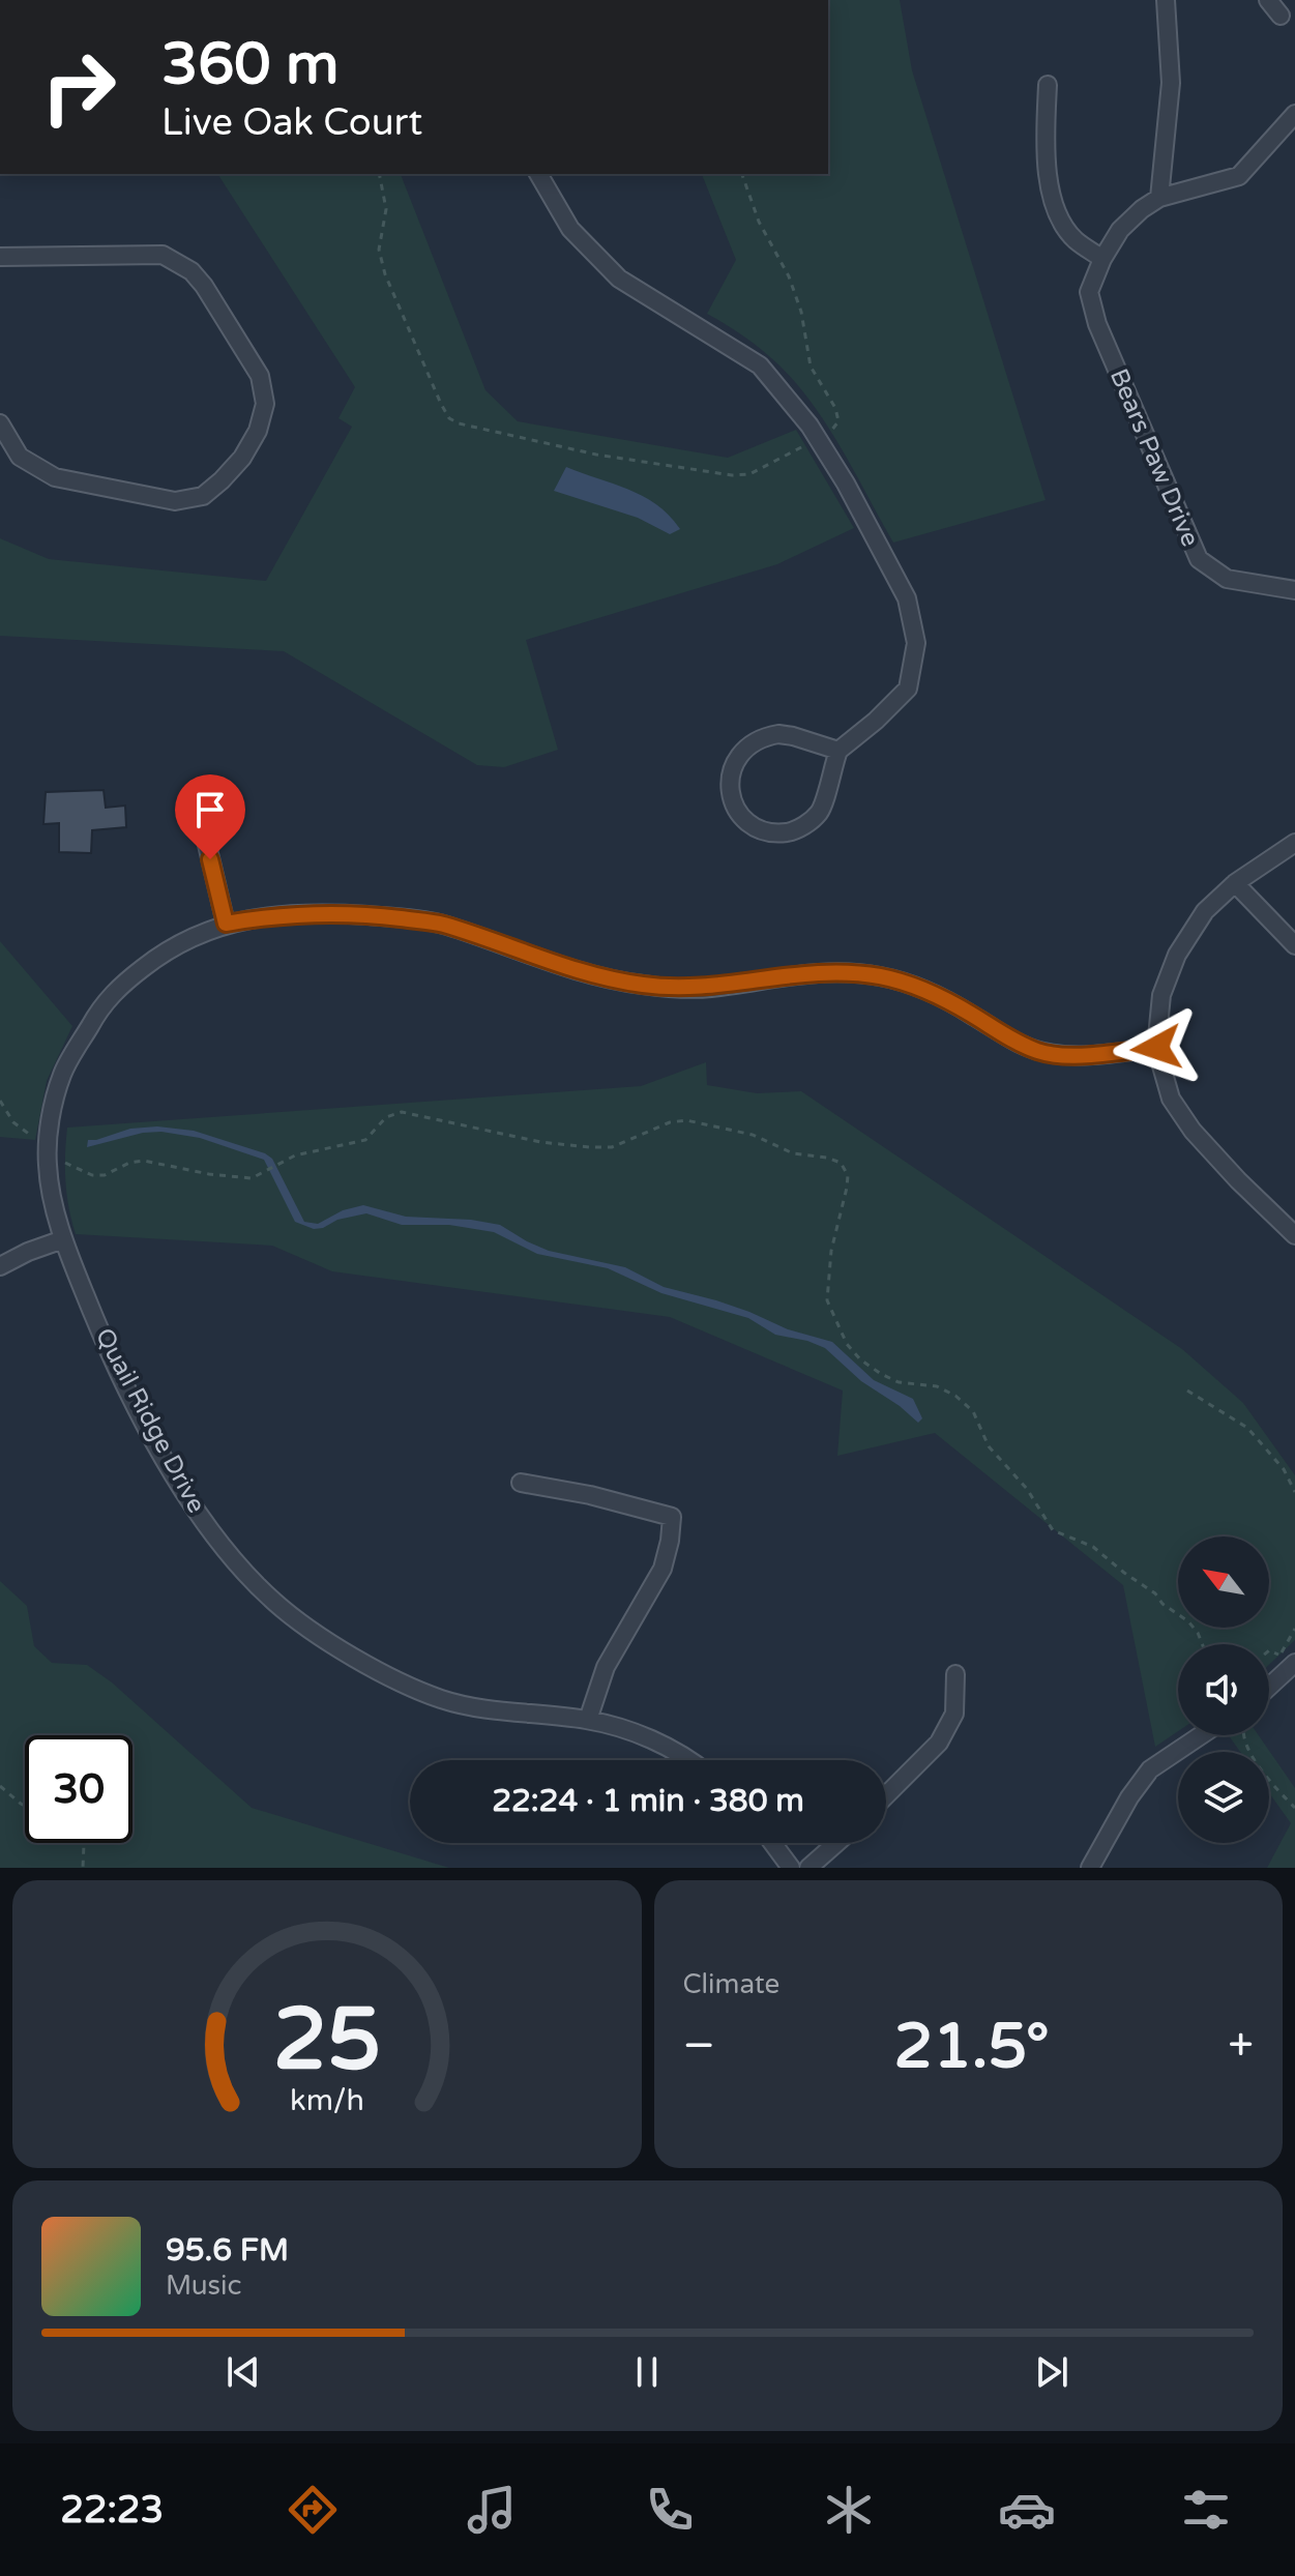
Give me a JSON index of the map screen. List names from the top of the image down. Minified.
{"streets":{"street":["Bears Paw Drive","Quail Ridge Drive"]},"north":"top left","page":{"turn":["360 m","Live Oak Court"],"limit":"30","trip":"22:24 · 1 min · 380 m","tile":"Climate","heat":["−","21.5°","+"],"song":["95.6 FM","Music"],"tabs":"22:23","gauge":["25","km/h"]}}
